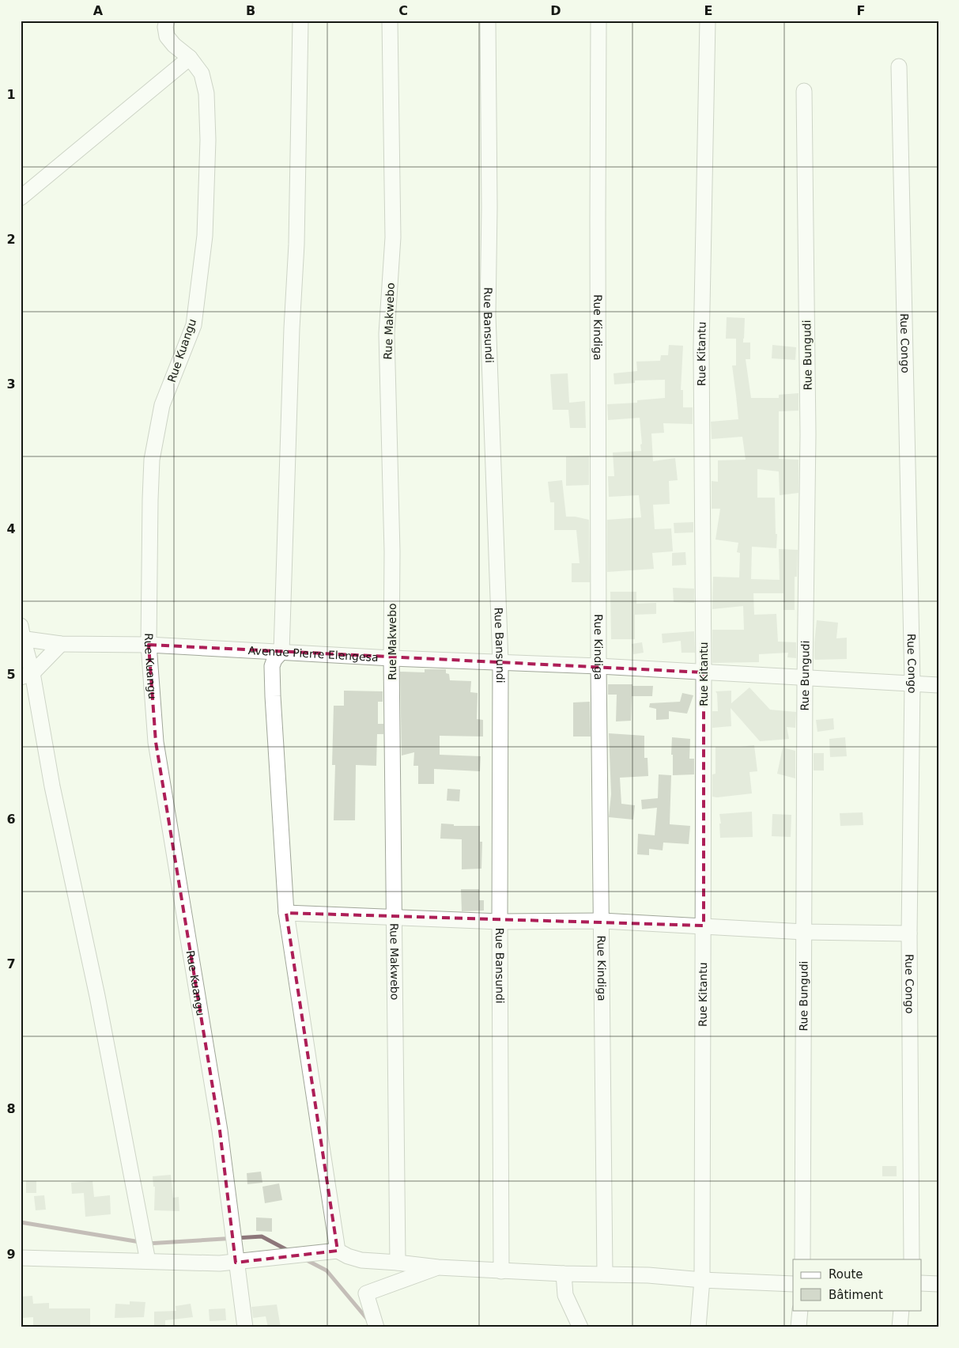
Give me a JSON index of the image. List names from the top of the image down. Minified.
{"streets":{"street":["Rue Makwebo","Rue Bansundi","Rue Kindiga","Rue Congo","Rue Kuangu","Rue Kitantu","Rue Bungudi","Avenue Pierre Elengesa"]},"crossings":[["Rue Makwebo","Avenue Pierre Elengesa"],["Rue Bansundi","Avenue Pierre Elengesa"],["Rue Kindiga","Avenue Pierre Elengesa"],["Rue Congo","Avenue Pierre Elengesa"],["Rue Kuangu","Avenue Pierre Elengesa"],["Rue Kitantu","Avenue Pierre Elengesa"],["Rue Bungudi","Avenue Pierre Elengesa"]],"legend":["Route","Bâtiment"],"grid":{"columns":["A","B","C","D","E","F"],"rows":["1","2","3","4","5","6","7","8","9"]}}
